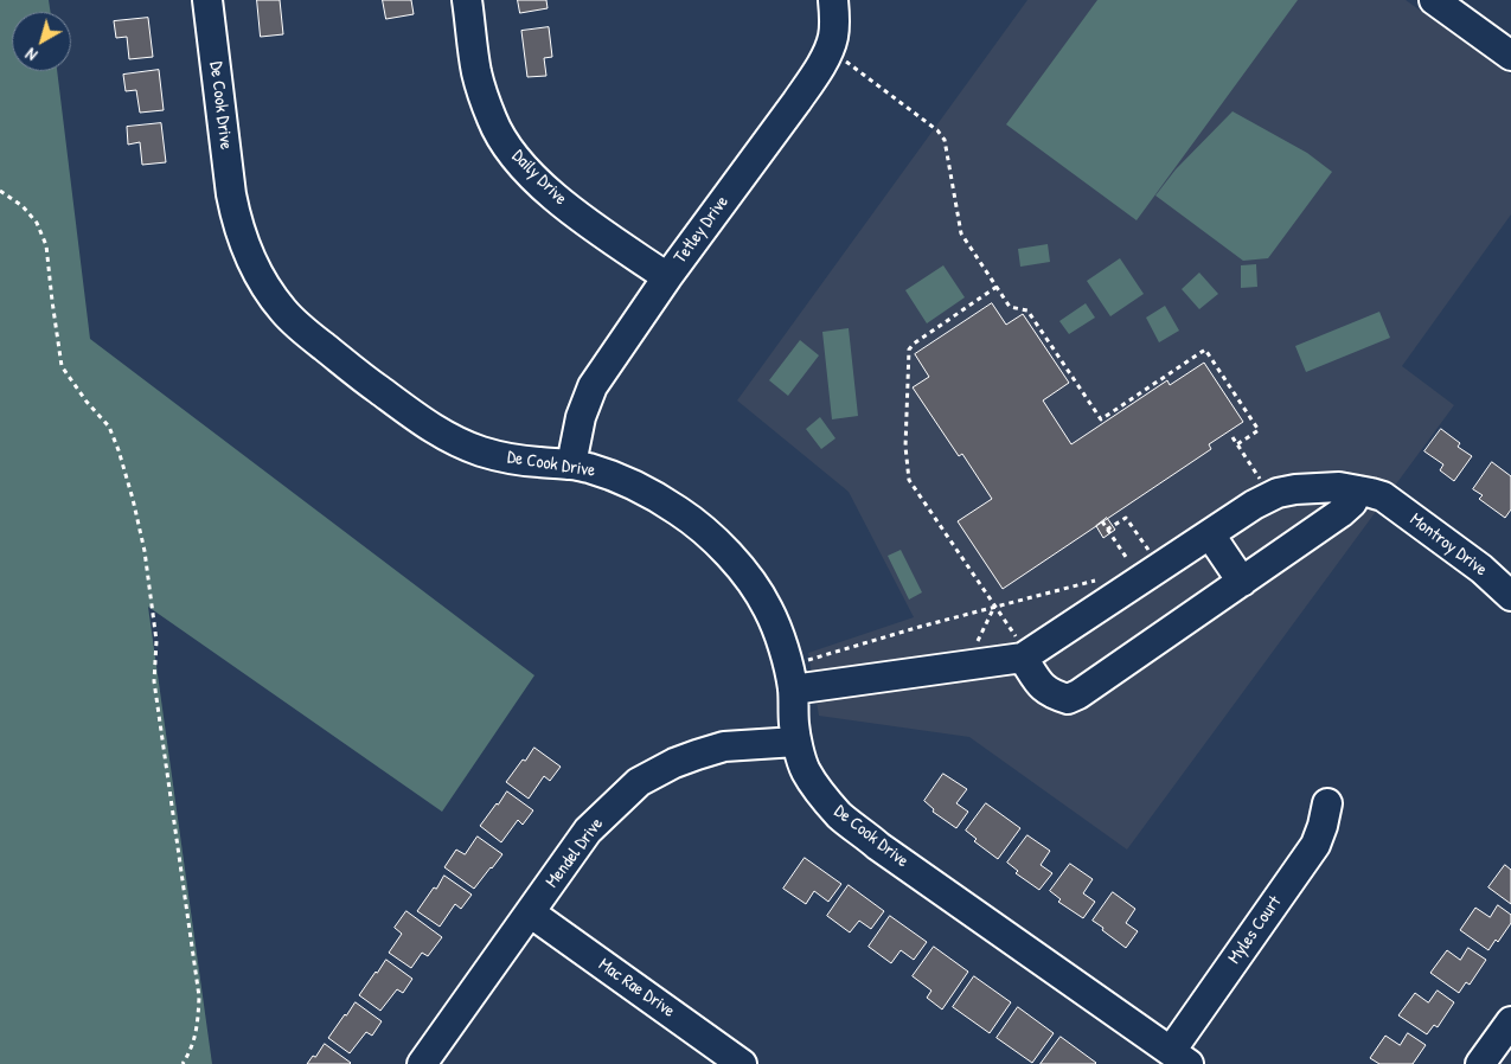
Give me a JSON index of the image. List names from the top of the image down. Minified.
{"streets":{"street":["De Cook Drive","Daily Drive","Tetley Drive","Montroy Drive","Mendel Drive","Myles Court","Mac Rae Drive"]},"crossings":[["De Cook Drive","Tetley Drive"],["De Cook Drive","Mendel Drive"],["De Cook Drive","Myles Court"],["Daily Drive","Tetley Drive"],["Mendel Drive","Mac Rae Drive"]],"north":"bottom left"}
